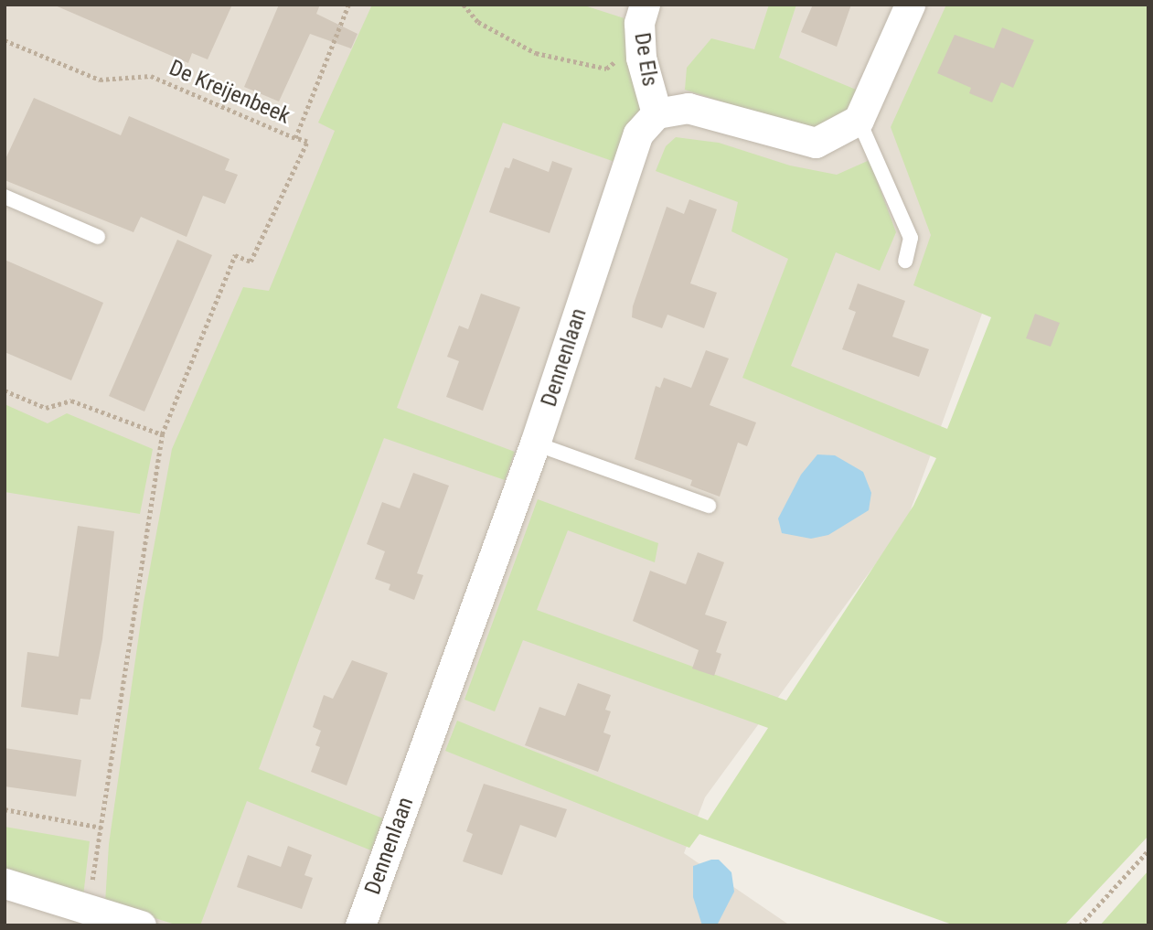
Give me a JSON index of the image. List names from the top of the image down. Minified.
{"streets":{"street":["De Els","Dennenlaan"],"path":["De Kreijenbeek"]},"crossings":[["De Els","Dennenlaan"]]}
